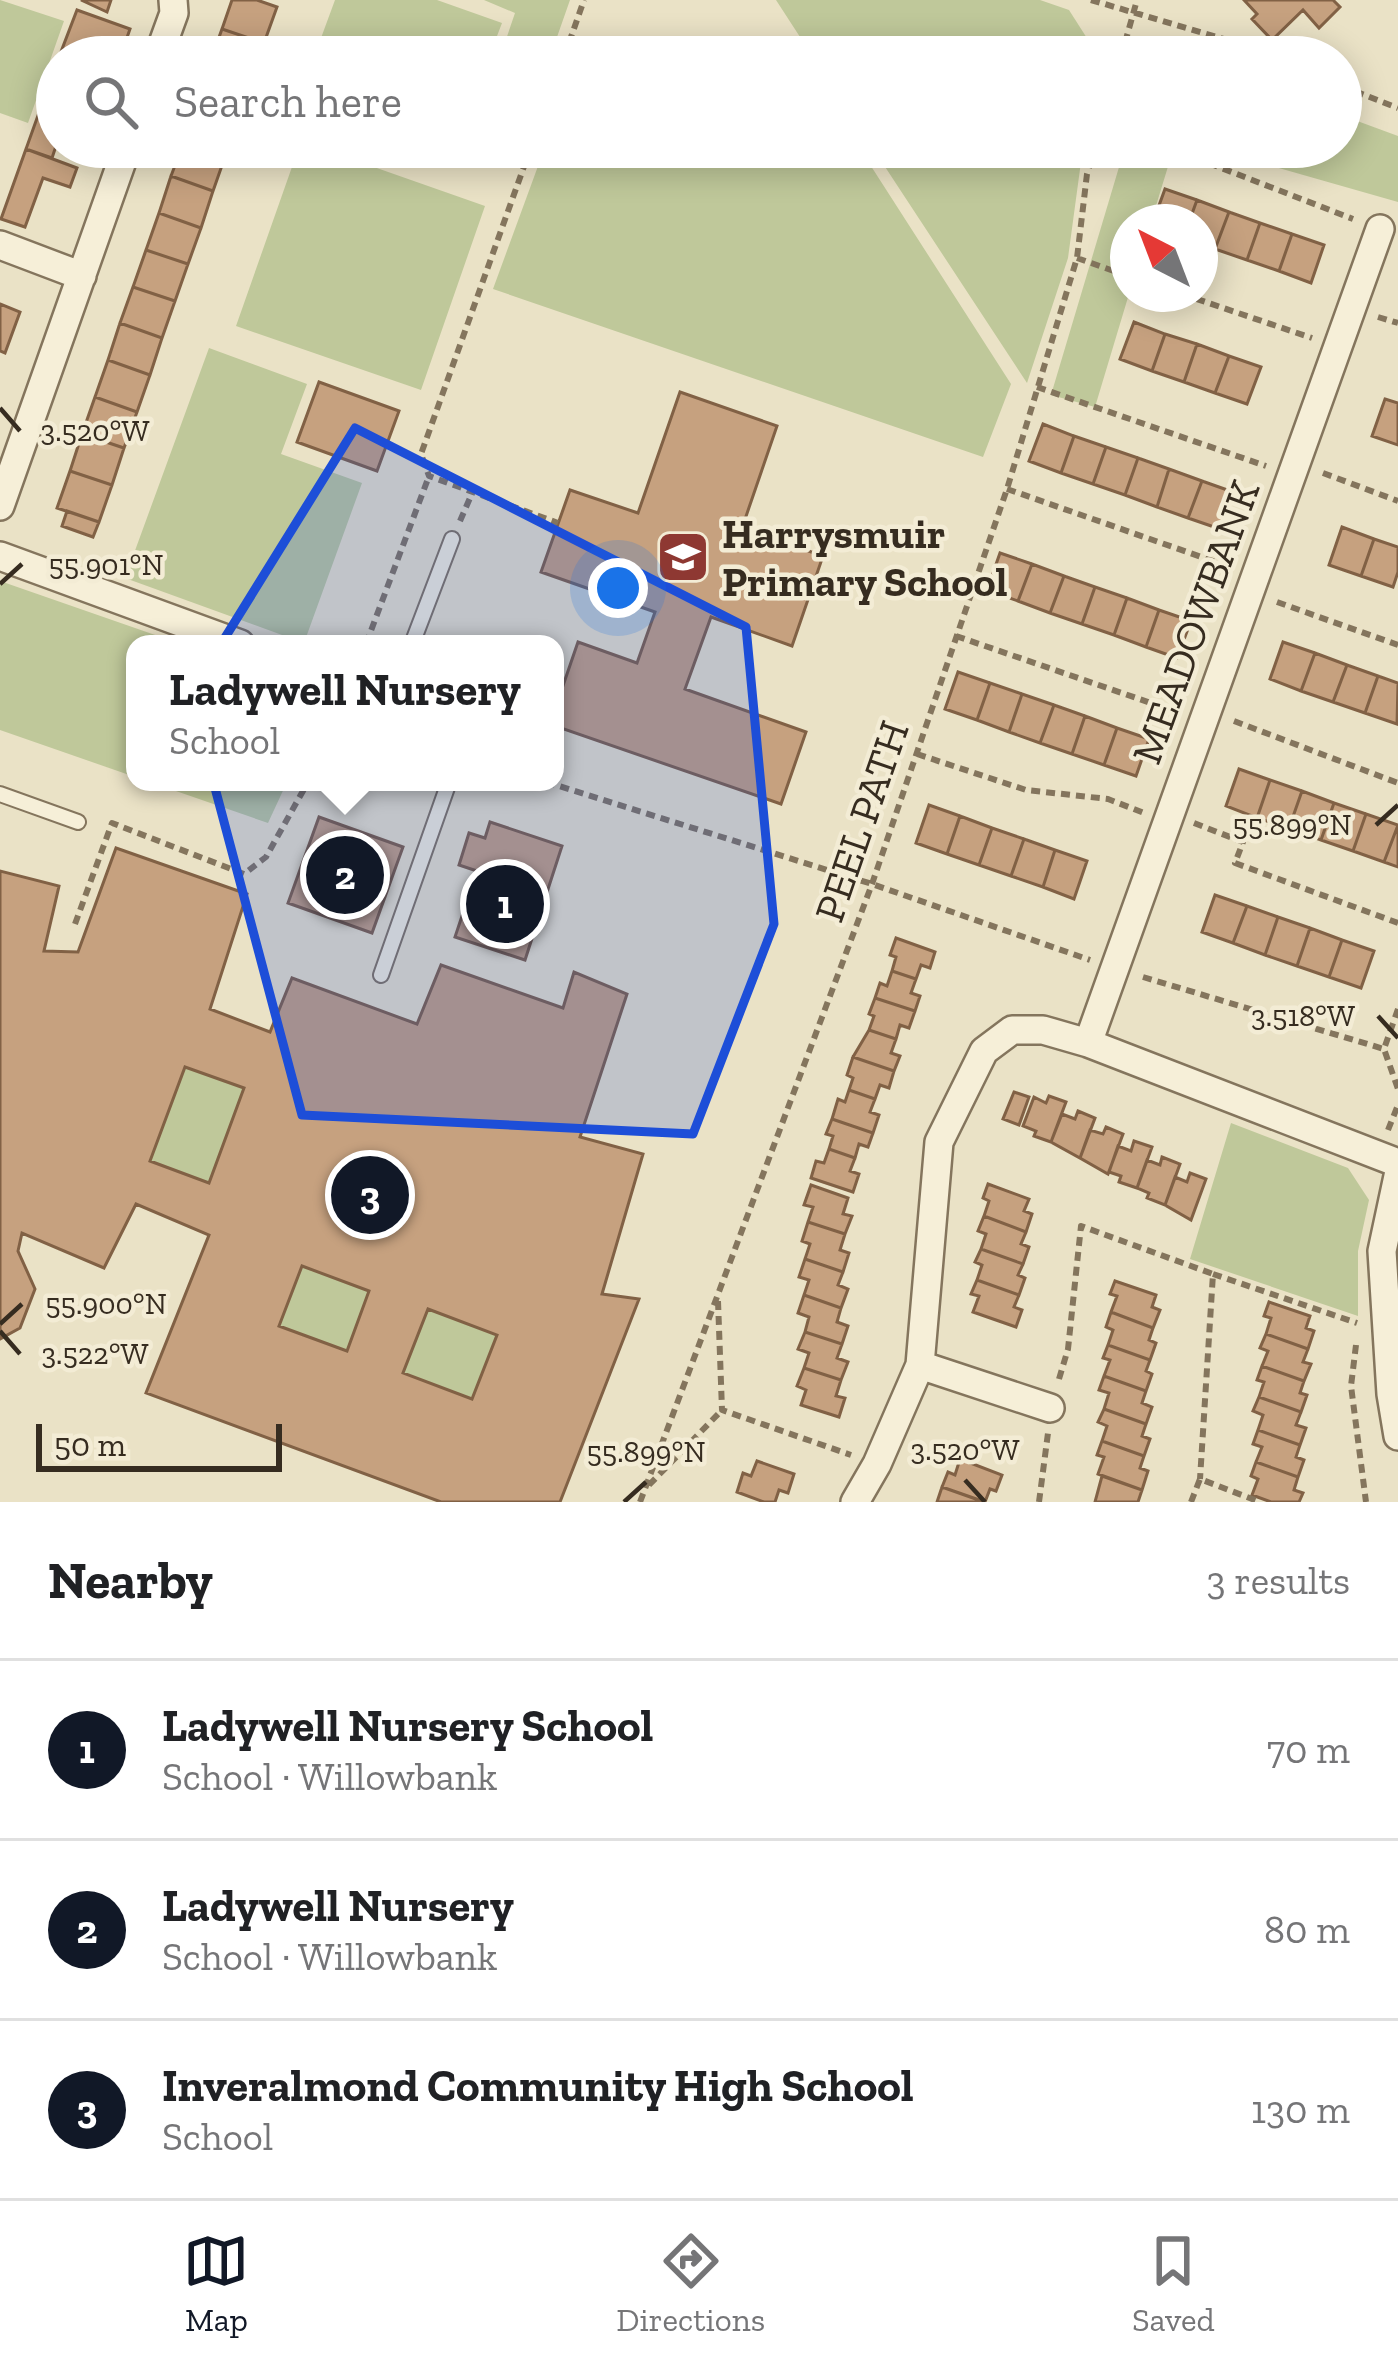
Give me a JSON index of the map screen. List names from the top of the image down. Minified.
{"streets":{"street":["MEADOWBANK"],"path":["PEEL PATH"]},"places":{"school or university":["Harrysmuir Primary School"]},"scale_bar":"50 m","north":"top left","page":{"search":"Search here","popup":["Ladywell Nursery","School"],"pins":["2","1","3"],"scale":"50 m","heading":["Nearby","3 results"],"list":[{"mark":"1","name":"Ladywell Nursery School","note":"School · Willowbank","value":"70 m"},{"mark":"2","name":"Ladywell Nursery","note":"School · Willowbank","value":"80 m"},{"mark":"3","name":"Inveralmond Community High School","note":"School","value":"130 m"}],"nav":["Map","Directions","Saved"]},"coordinates":["3.520°W","55.901°N","55.899°N","3.518°W","55.900°N","3.522°W"]}
